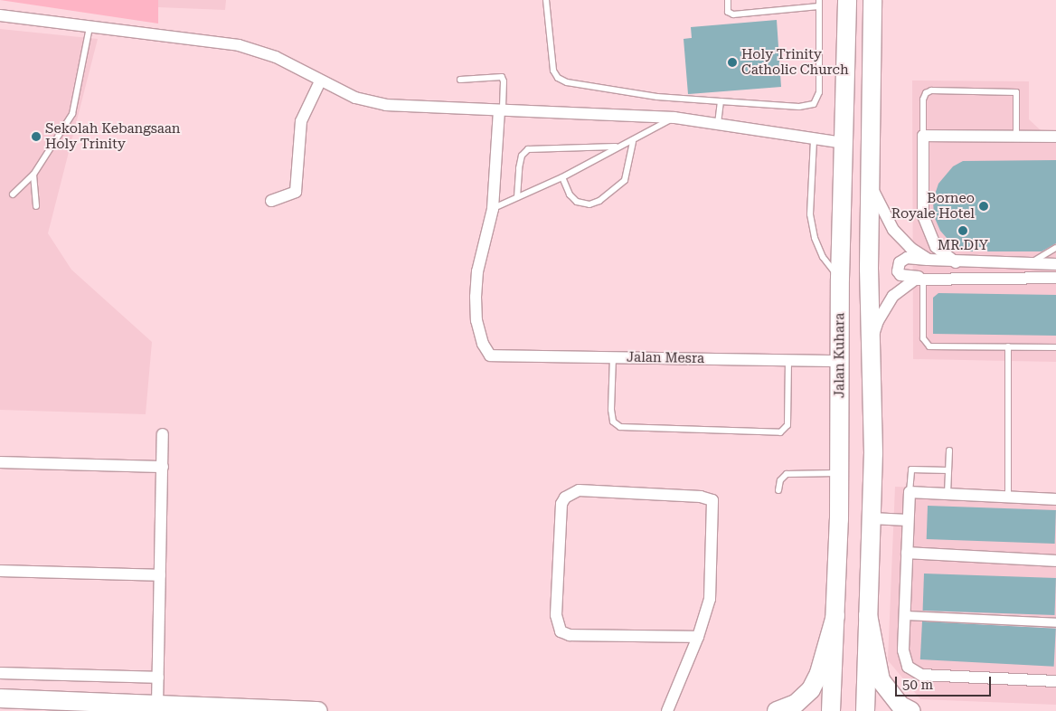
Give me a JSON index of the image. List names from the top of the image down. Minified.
{"streets":{"main road":["Jalan Kuhara"],"street":["Jalan Mesra"]},"crossings":[["Jalan Kuhara","Jalan Mesra"]],"places":["Holy Trinity Catholic Church","Sekolah Kebangsaan Holy Trinity","Borneo Royale Hotel","MR.DIY"],"scale_bar":"50 m"}
